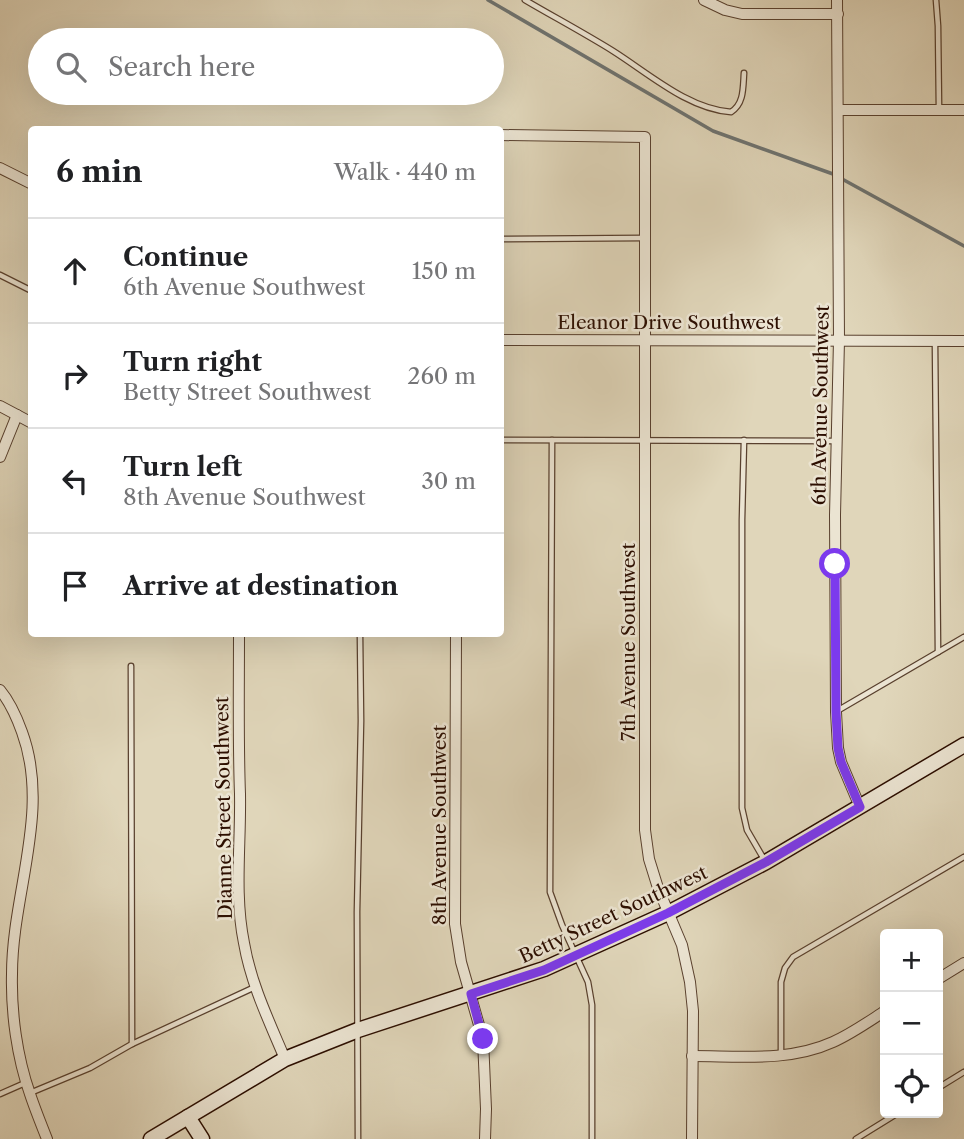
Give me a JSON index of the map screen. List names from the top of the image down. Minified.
{"streets":{"street":["Eleanor Drive Southwest","6th Avenue Southwest","7th Avenue Southwest","Dianne Street Southwest","8th Avenue Southwest","Betty Street Southwest"]},"crossings":[["Eleanor Drive Southwest","6th Avenue Southwest"],["Eleanor Drive Southwest","7th Avenue Southwest"],["6th Avenue Southwest","Betty Street Southwest"],["7th Avenue Southwest","Betty Street Southwest"],["Dianne Street Southwest","Betty Street Southwest"],["8th Avenue Southwest","Betty Street Southwest"]],"page":{"search":"Search here","heading":["6 min","Walk · 440 m"],"list":[["Continue","6th Avenue Southwest","150 m"],["Turn right","Betty Street Southwest","260 m"],["Turn left","8th Avenue Southwest","30 m"],"Arrive at destination"],"map_buttons":["+","−"]}}
